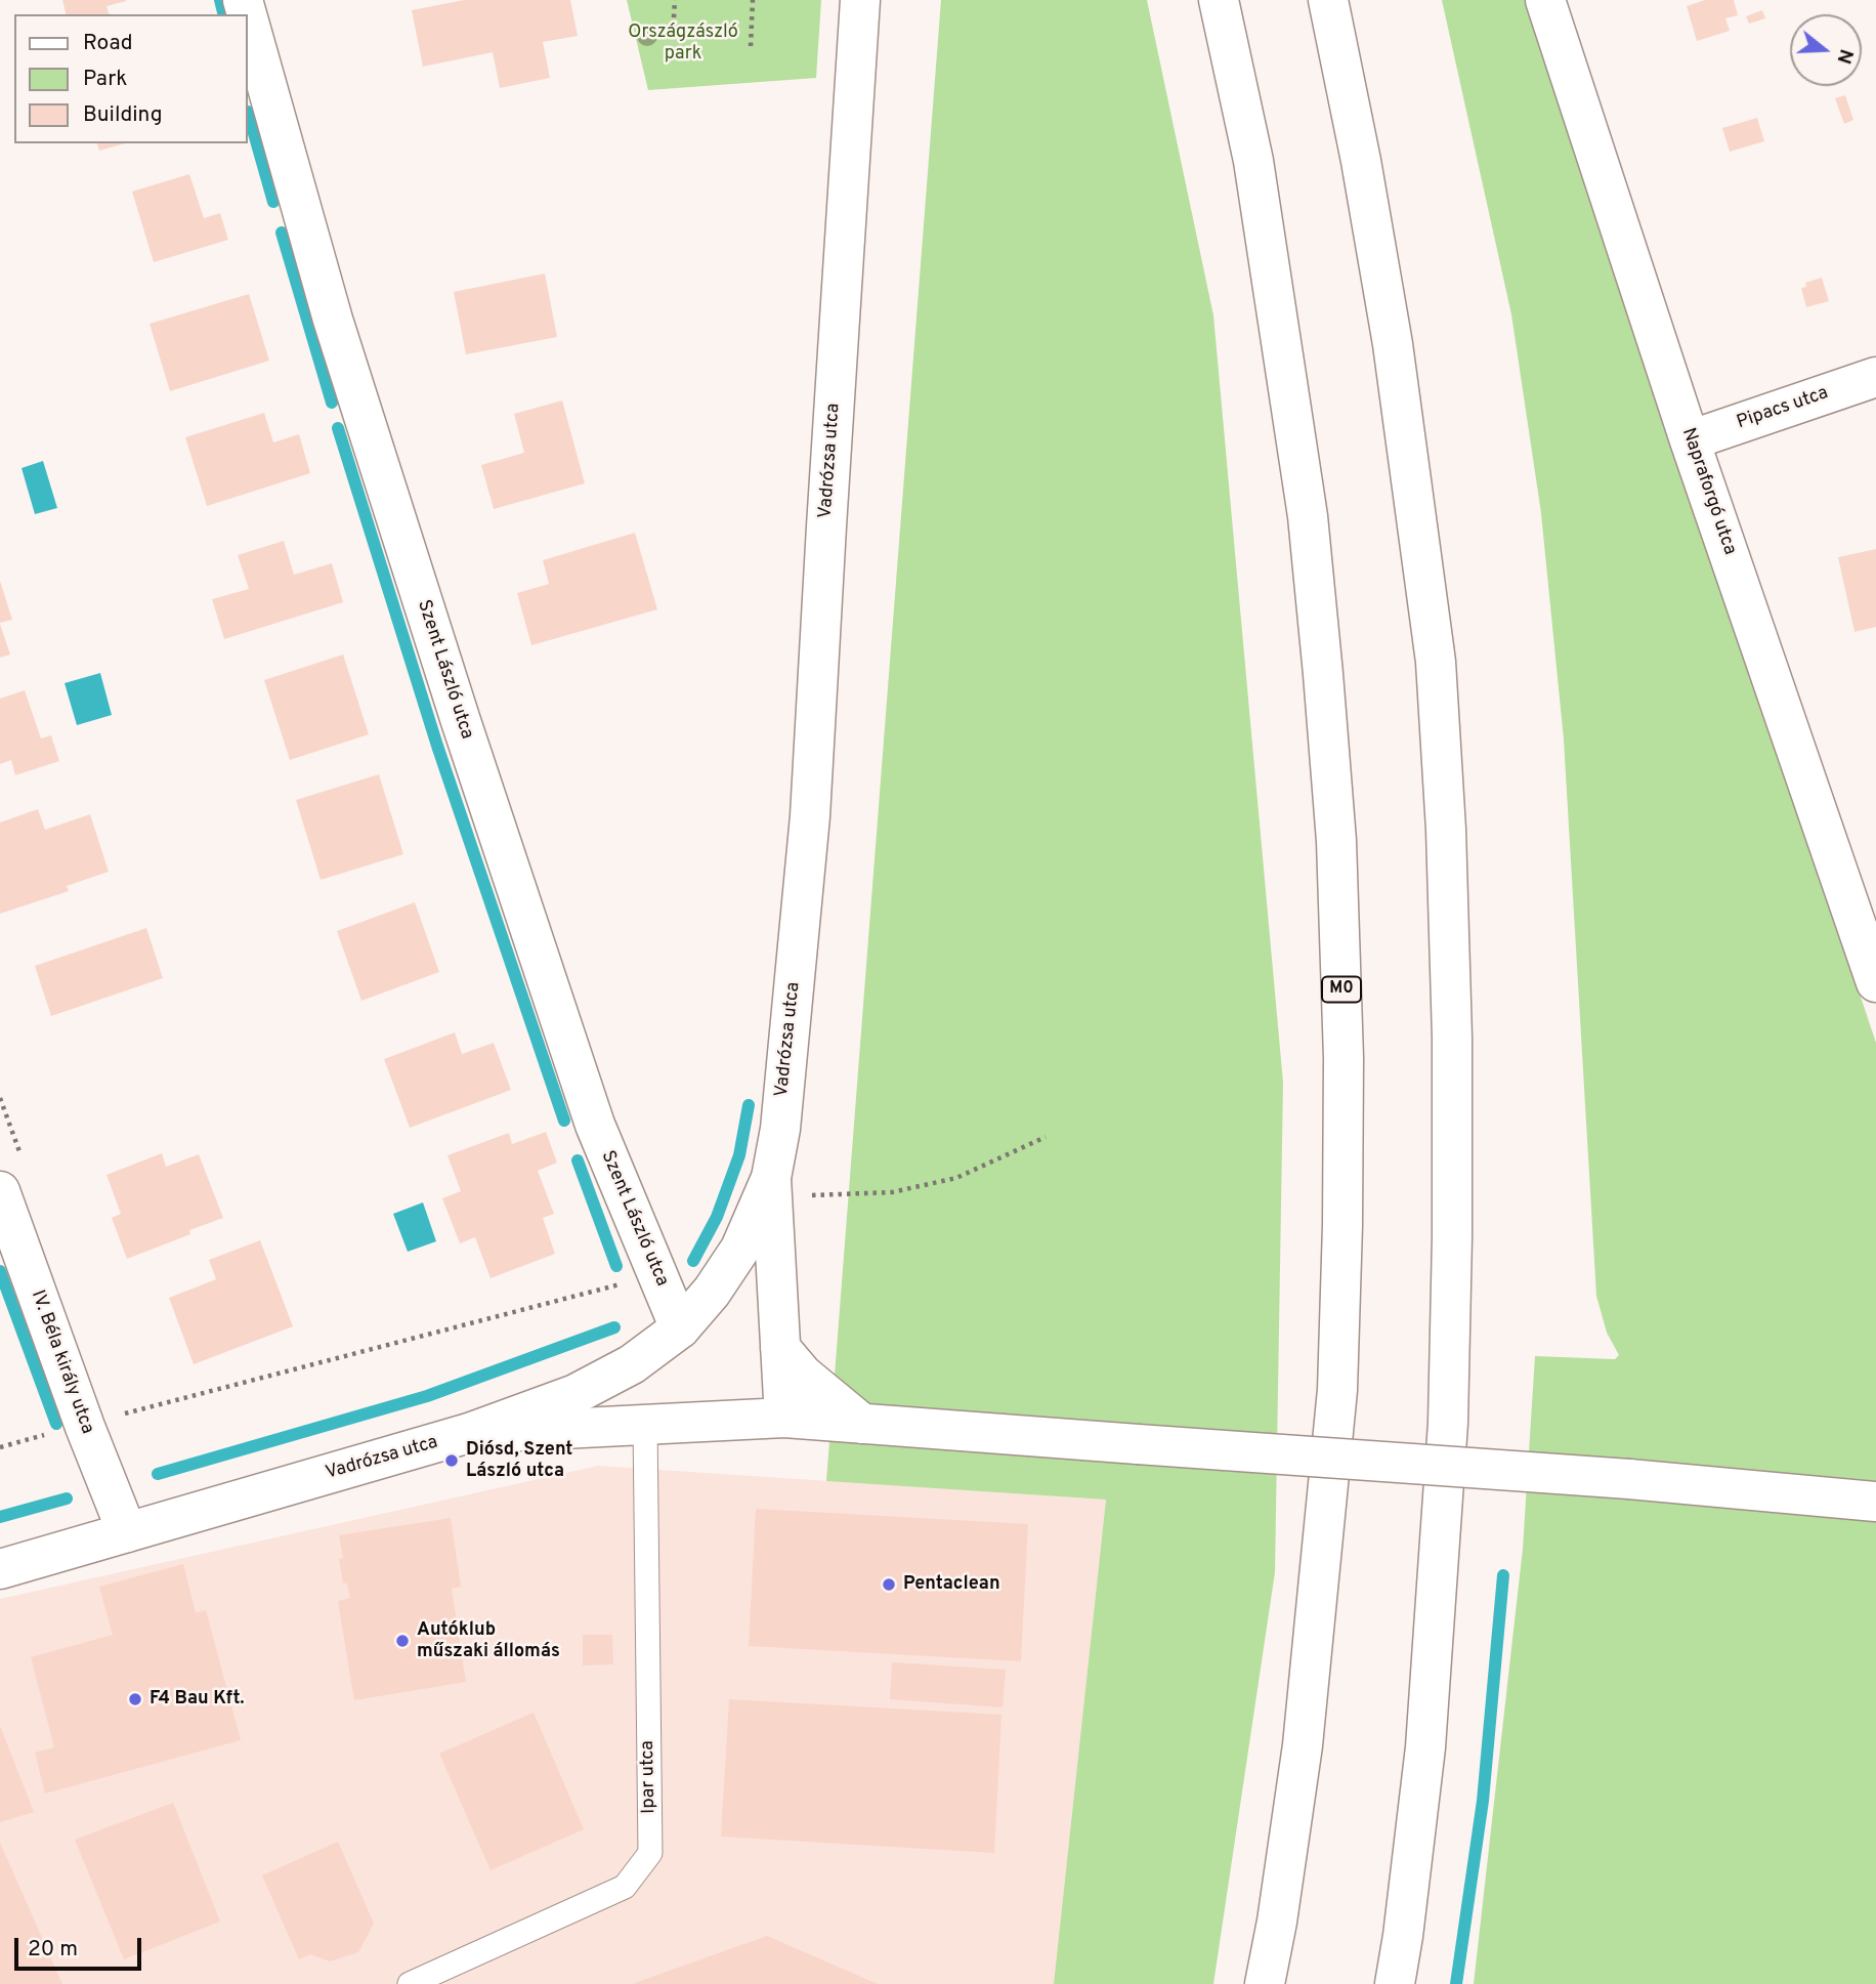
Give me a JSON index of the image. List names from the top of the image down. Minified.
{"streets":{"main road":["Pipacs utca","Vadrózsa utca","Napraforgó utca","Szent László utca","M0","IV. Béla király utca"],"lane":["Ipar utca"]},"crossings":[["Pipacs utca","Napraforgó utca"],["Vadrózsa utca","Szent László utca"],["Vadrózsa utca","IV. Béla király utca"]],"parks":["Országzászló park"],"places":["Diósd, Szent László utca","Pentaclean","Autóklub műszaki állomás","F4 Bau Kft."],"legend":["Road","Park","Building"],"scale_bar":"20 m","north":"right"}
